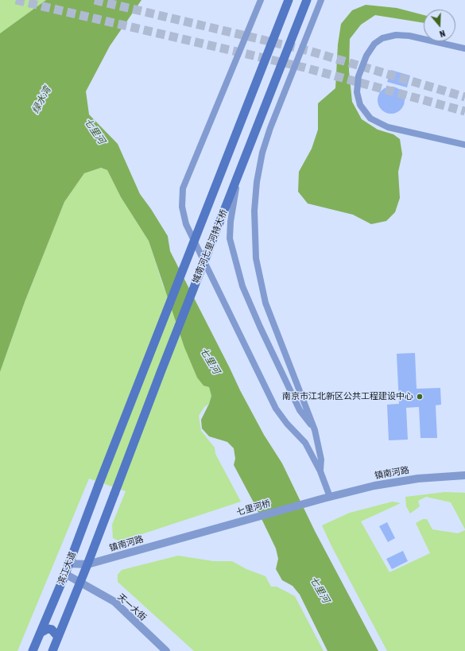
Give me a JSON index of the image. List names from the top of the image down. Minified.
{"streets":{"main road":["城南河七里河特大桥","滨江大道"],"street":["镇南河路","七里河桥","天一大街"]},"crossings":[["城南河七里河特大桥","滨江大道"],["镇南河路","七里河桥"],["镇南河路","滨江大道"],["滨江大道","天一大街"]],"water":["绿水湾","七里河"],"places":["南京市江北新区公共工程建设中心"],"north":"bottom"}
